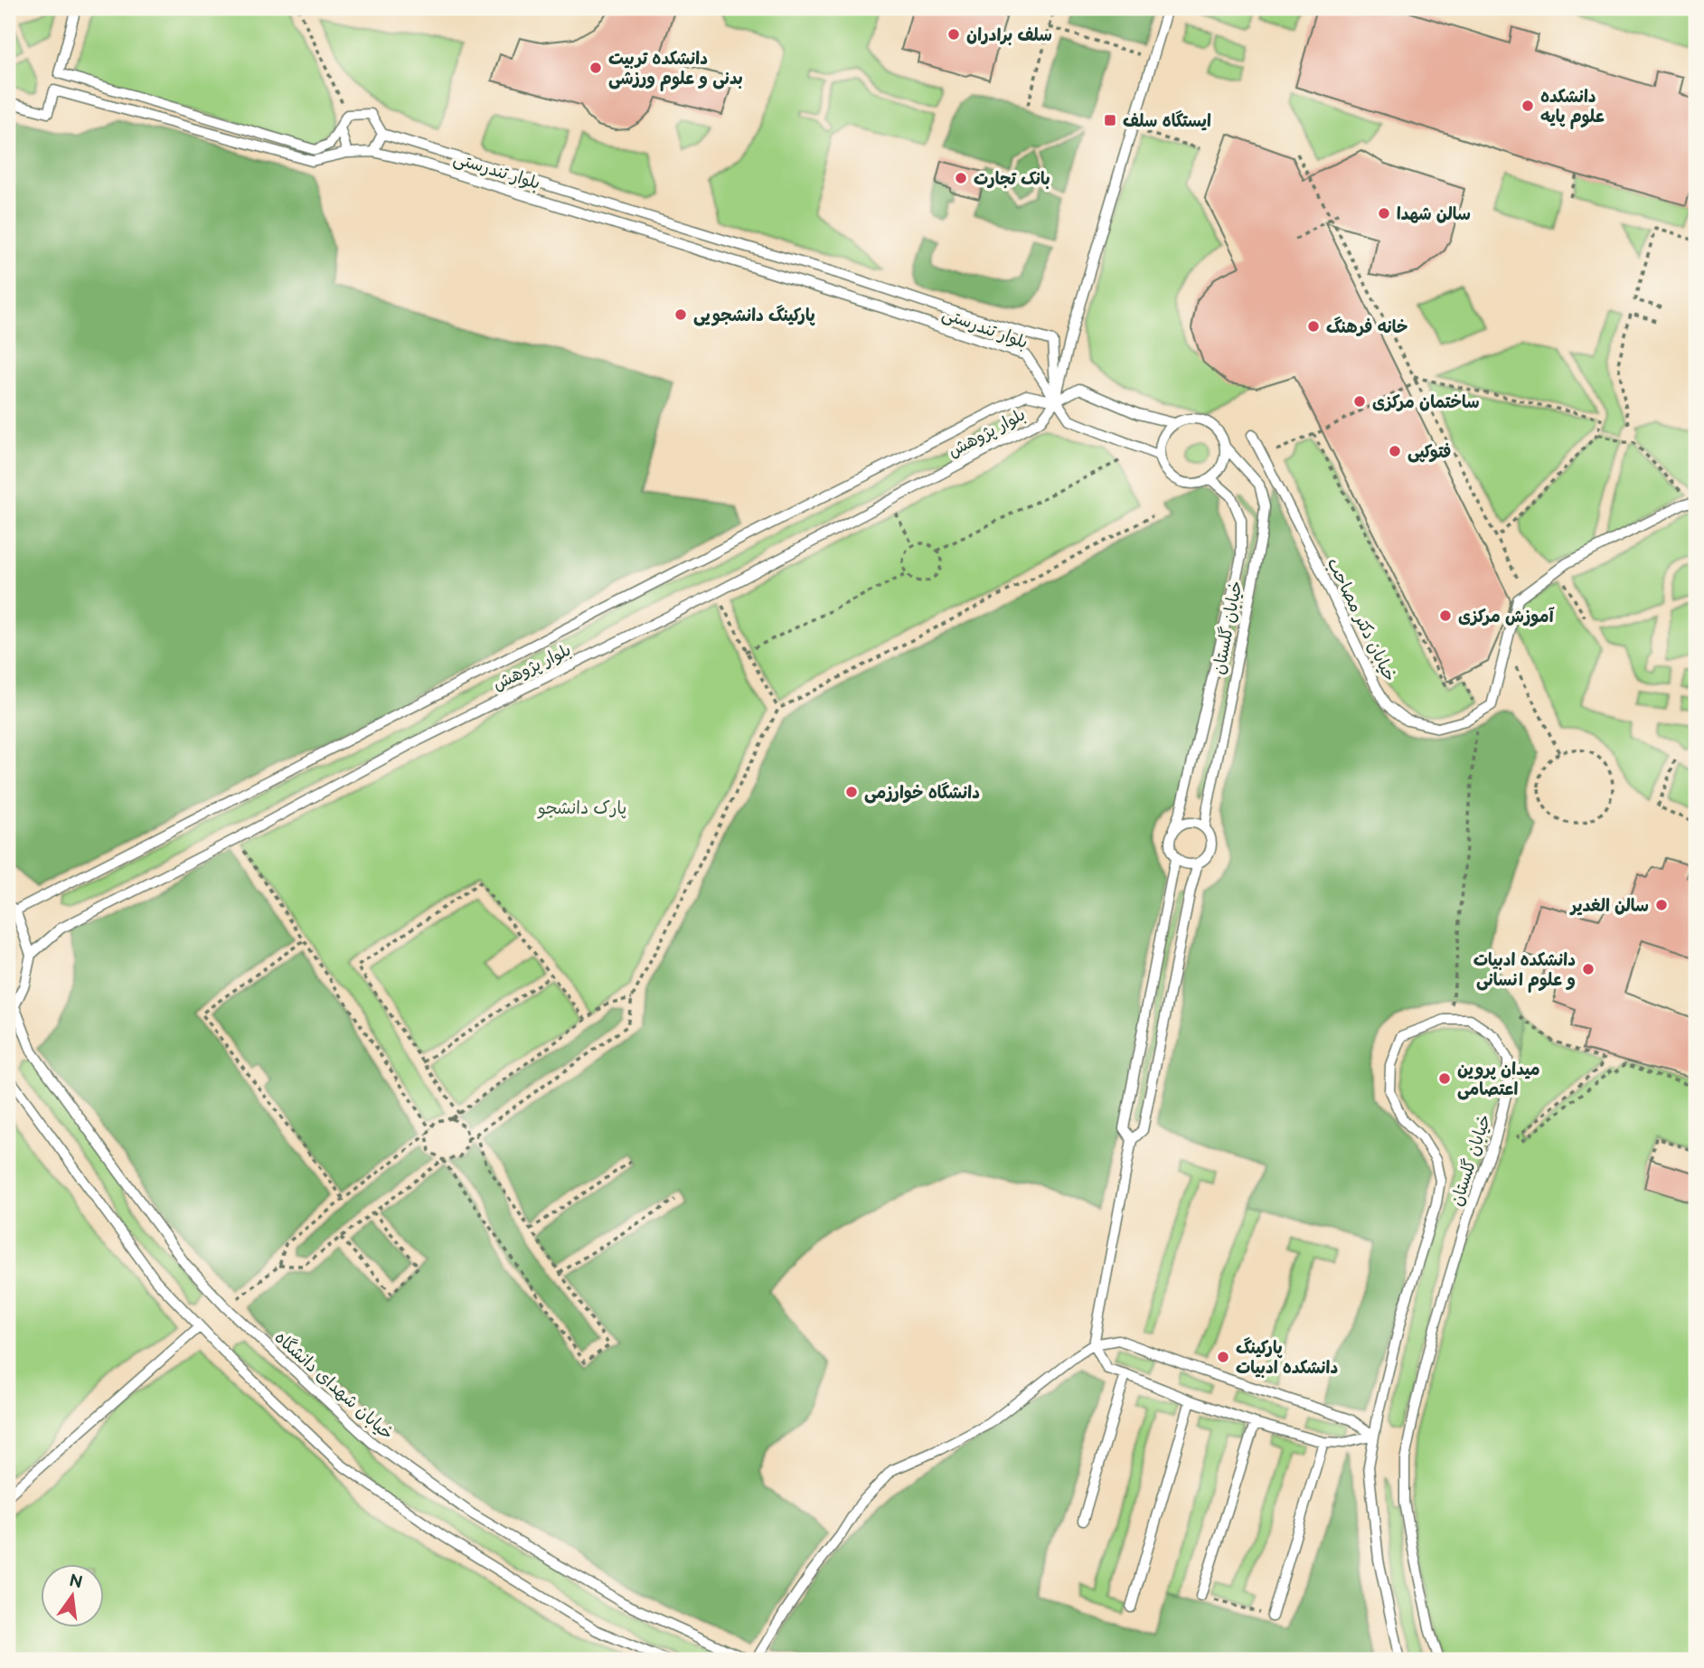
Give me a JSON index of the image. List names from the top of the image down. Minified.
{"streets":{"lane":["بلوار تندرستی","بلوار پژوهش","خیابان دکتر مصاحب","خیابان گلستان","خیابان شهدای دانشگاه"]},"crossings":[["بلوار تندرستی","بلوار پژوهش"]],"parks":["پارک دانشجو"],"places":{"other":["سلف برادران","دانشکده تربیت بدنی و علوم ورزشی","دانشکده علوم پایه","بانک تجارت","سالن شهدا","پارکینگ دانشجویی","خانه فرهنگ","ساختمان مرکزی","فتوکپی","آموزش مرکزی","دانشگاه خوارزمی","سالن الغدیر","دانشکده ادبیات و علوم انسانی","میدان پروین اعتصامی","پارکینگ دانشکده ادبیات"],"transit":["ایستگاه سلف"]},"north":"top"}
